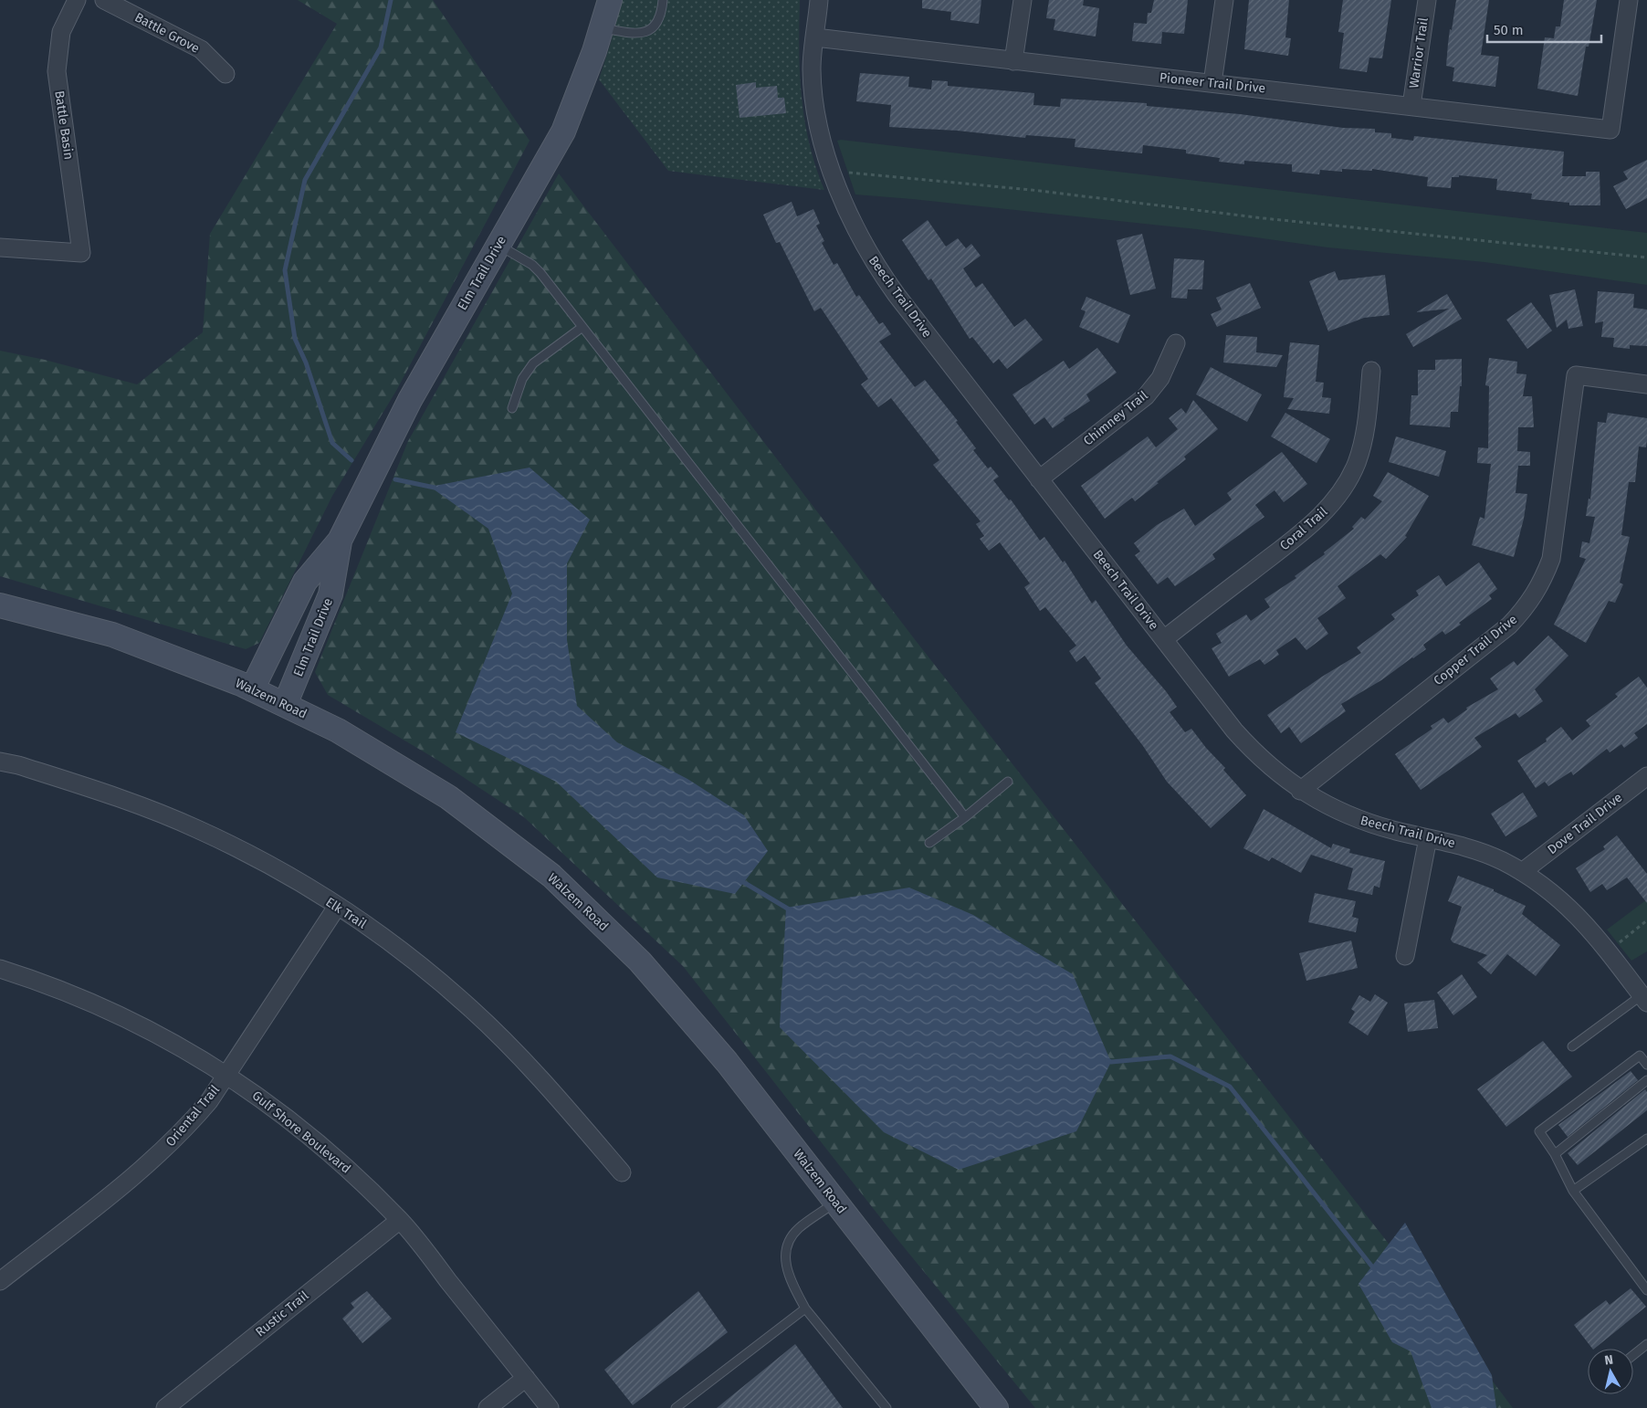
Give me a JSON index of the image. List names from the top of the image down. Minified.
{"streets":{"main road":["Elm Trail Drive","Walzem Road"],"street":["Battle Grove","Warrior Trail","Pioneer Trail Drive","Battle Basin","Beech Trail Drive","Chimney Trail","Coral Trail","Copper Trail Drive","Dove Trail Drive","Elk Trail","Oriental Trail","Gulf Shore Boulevard","Rustic Trail"]},"crossings":[["Warrior Trail","Pioneer Trail Drive"],["Pioneer Trail Drive","Beech Trail Drive"],["Elm Trail Drive","Walzem Road"],["Beech Trail Drive","Chimney Trail"],["Beech Trail Drive","Coral Trail"],["Beech Trail Drive","Copper Trail Drive"],["Beech Trail Drive","Dove Trail Drive"],["Elk Trail","Oriental Trail"],["Oriental Trail","Gulf Shore Boulevard"],["Gulf Shore Boulevard","Rustic Trail"]],"scale_bar":"50 m","north":"top"}
